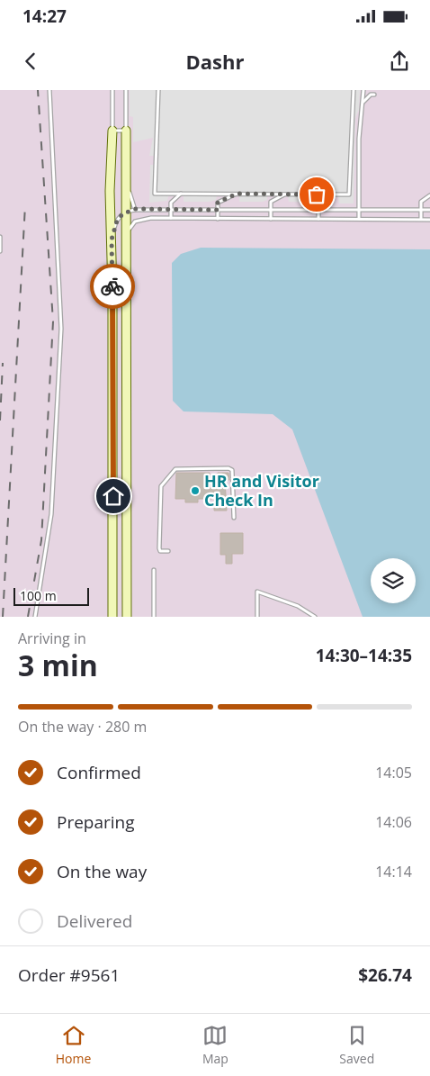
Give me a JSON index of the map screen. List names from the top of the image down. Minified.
{"places":["HR and Visitor Check In"],"scale_bar":"100 m","page":{"status":"14:27","header":"Dashr","scale":"100 m","heading":["3 min","Arriving in","14:30–14:35"],"panel":["Order #9561","$26.74"],"bar":"On the way · 280 m","list":[["Confirmed","14:05"],["Preparing","14:06"],["On the way","14:14"],"Delivered"],"tabs":["Home","Map","Saved"]}}
